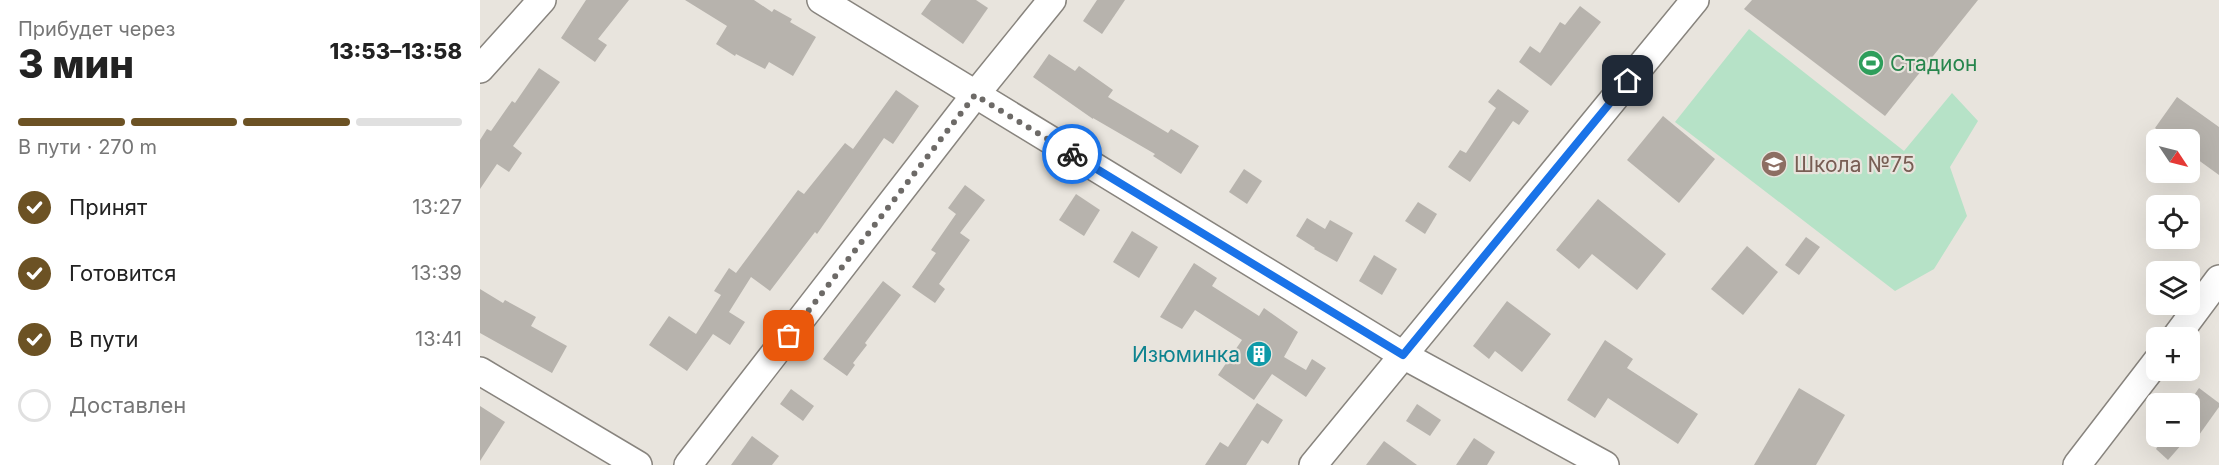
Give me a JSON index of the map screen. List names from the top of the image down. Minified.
{"places":{"sports":["Стадион"],"school or university":["Школа №75"],"building":["Изюминка"]},"north":"bottom right","page":{"heading":["3 мин","Прибудет через","13:53–13:58"],"bar":"В пути · 270 m","map_buttons":["+","−"],"list":[["Принят","13:27"],["Готовится","13:39"],["В пути","13:41"],"Доставлен"]}}
